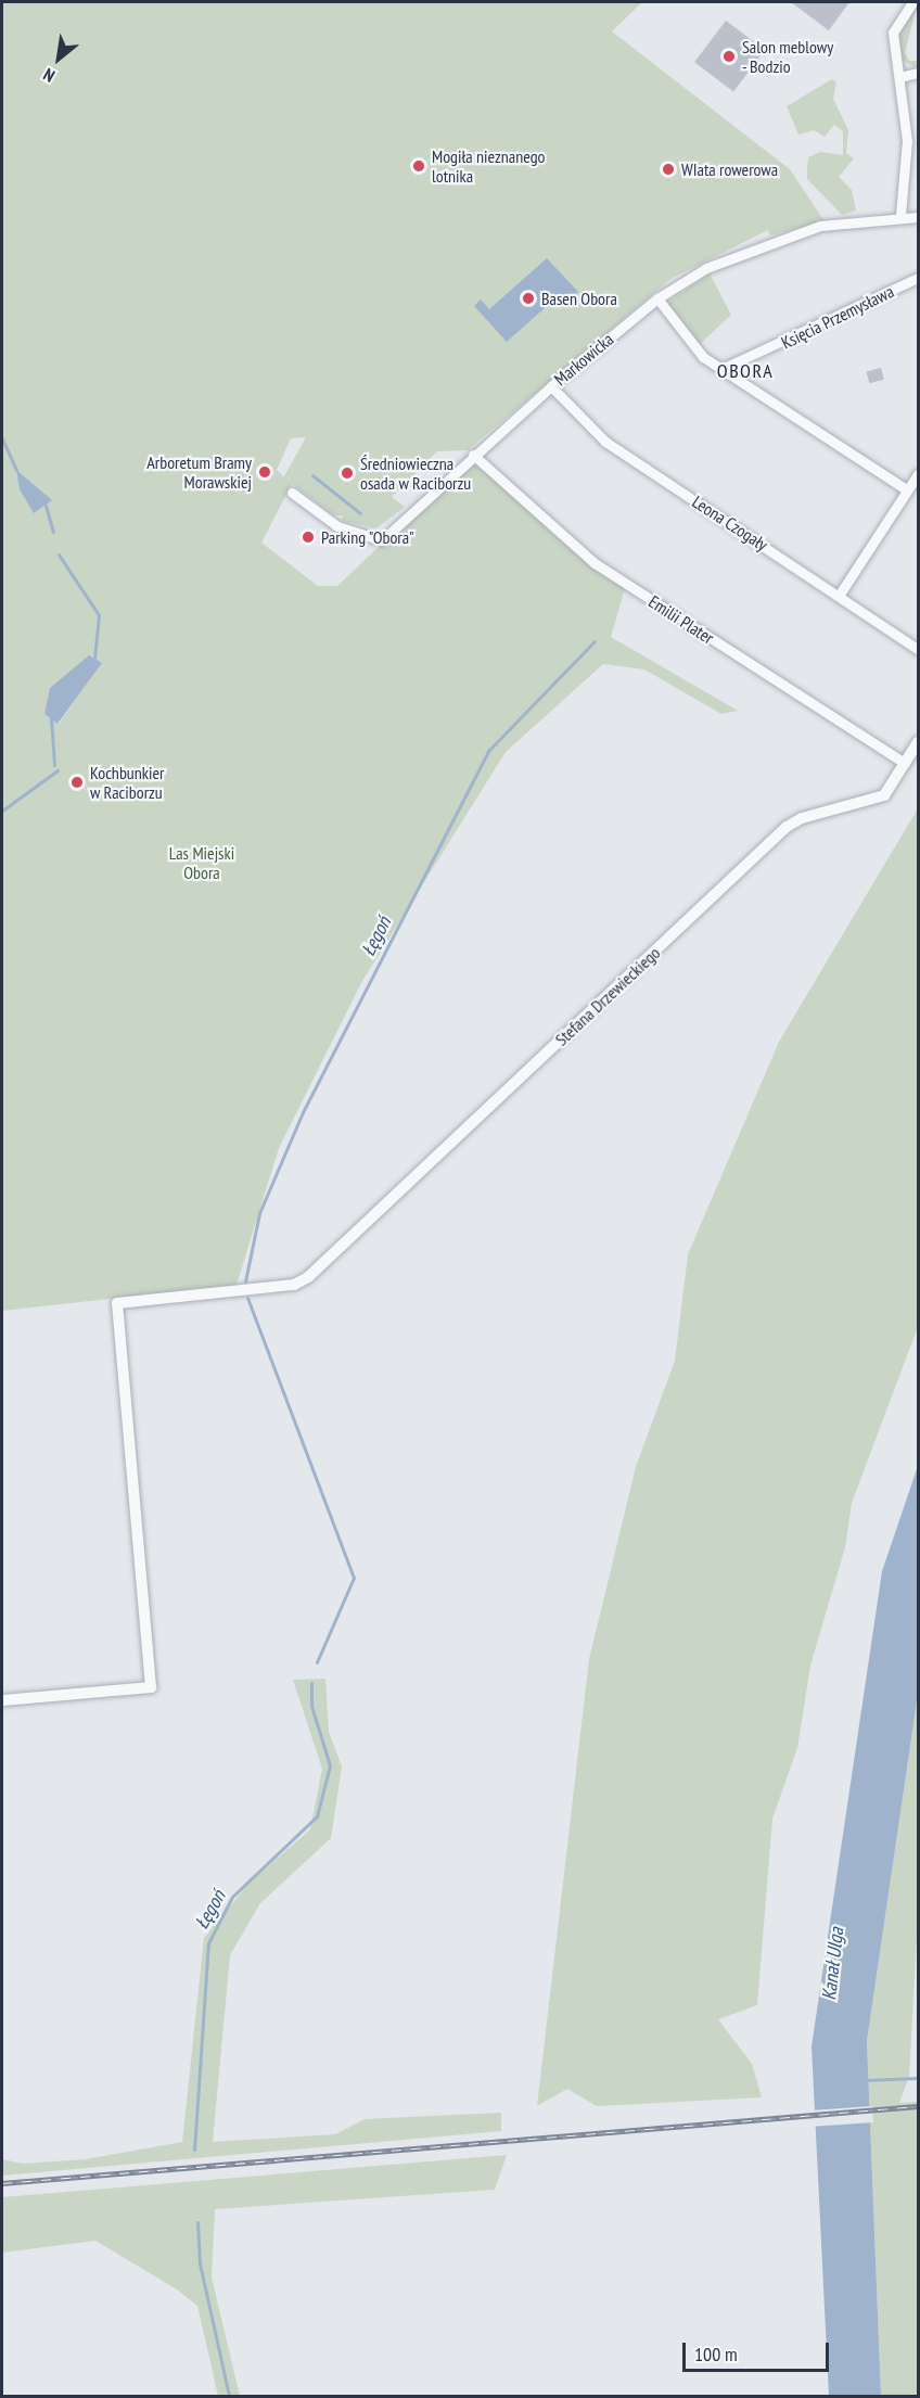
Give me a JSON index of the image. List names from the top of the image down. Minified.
{"streets":{"street":["Księcia Przemysława","Markowicka","Leona Czogały","Emilii Plater","Stefana Drzewieckiego"]},"crossings":[["Markowicka","Leona Czogały"],["Markowicka","Emilii Plater"],["Emilii Plater","Stefana Drzewieckiego"]],"districts":["OBORA"],"water":["Łęgoń","Kanał Ulga"],"parks":["Las Miejski Obora"],"places":["Salon meblowy - Bodzio","Mogiła nieznanego lotnika","WIata rowerowa","Basen Obora","Arboretum Bramy Morawskiej","Średniowieczna osada w Raciborzu","Parking \"Obora\"","Kochbunkier w Raciborzu"],"scale_bar":"100 m","north":"bottom left"}
